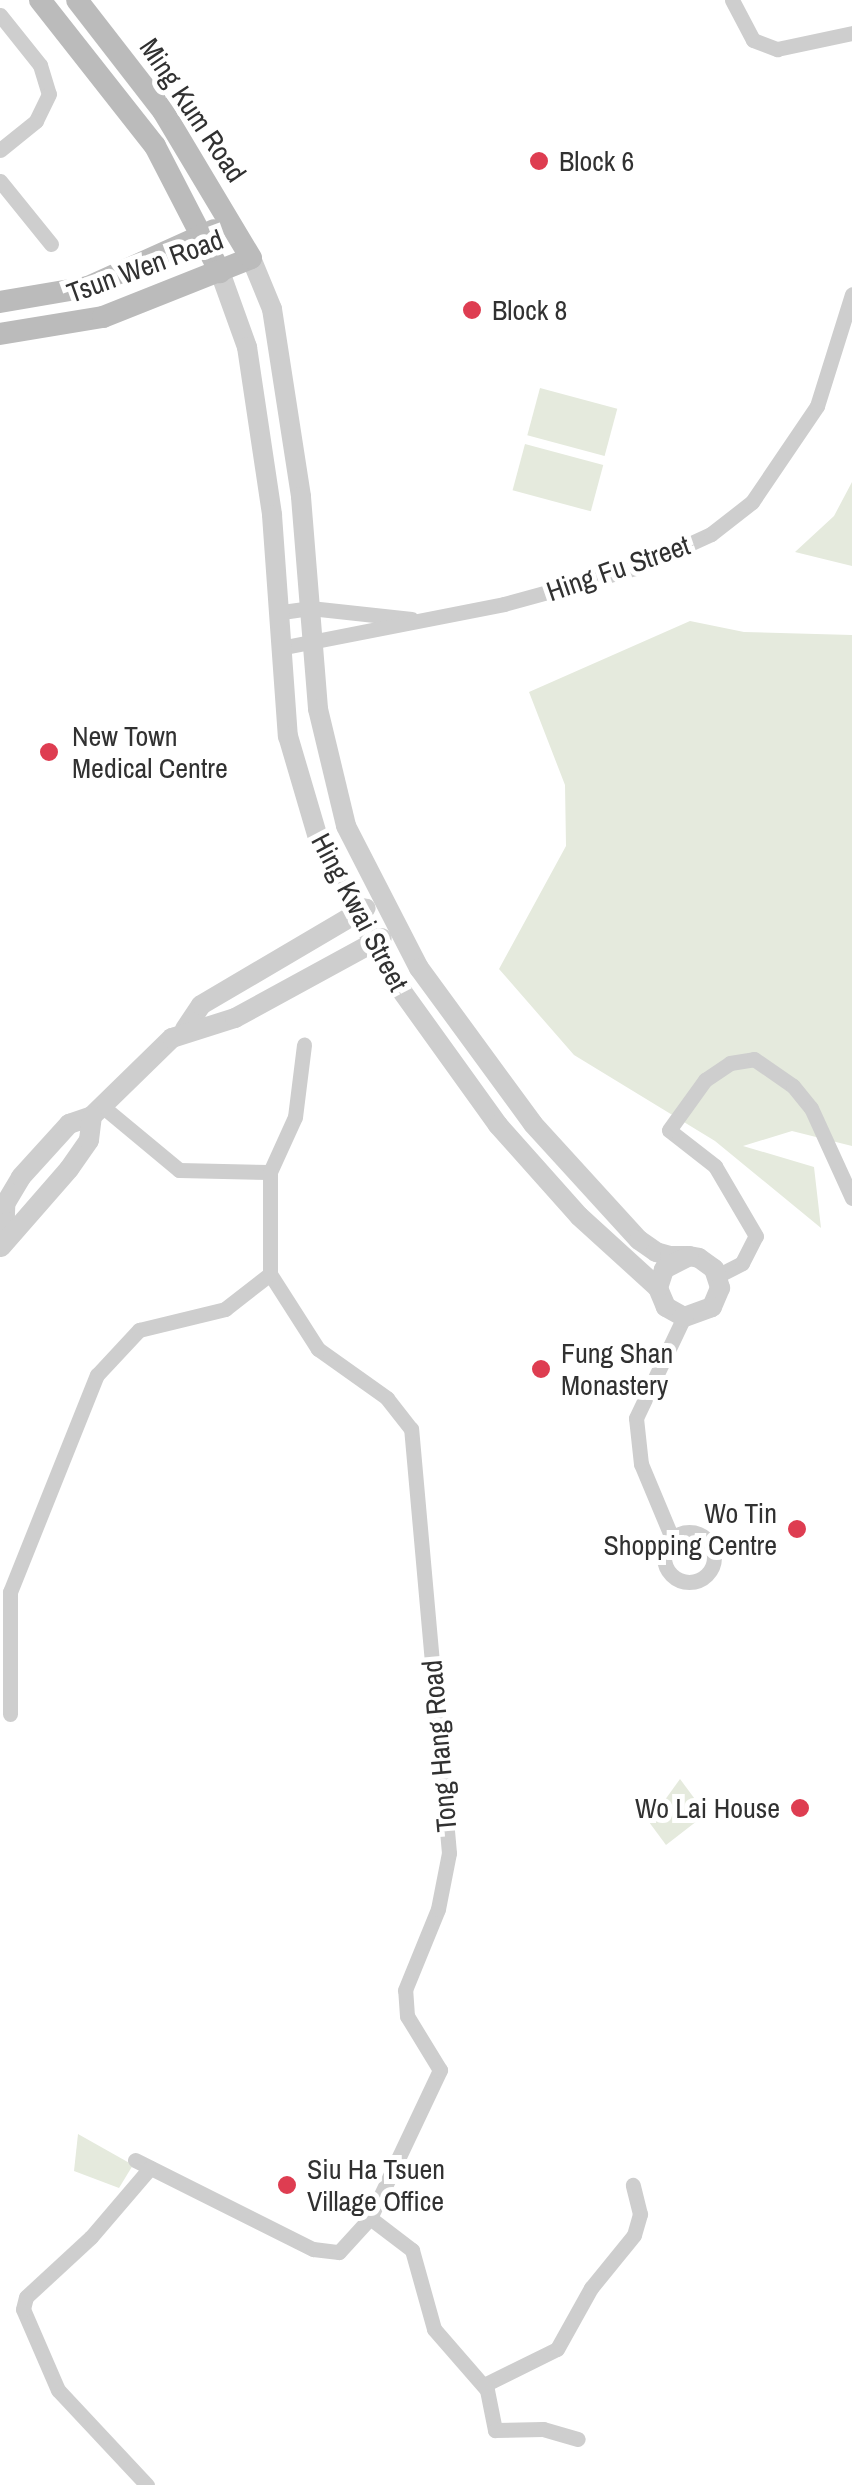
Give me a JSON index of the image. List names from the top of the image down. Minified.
{"streets":{"main road":["Ming Kum Road","Tsun Wen Road"],"street":["Hing Fu Street","Hing Kwai Street","Tong Hang Road"]},"crossings":[["Ming Kum Road","Tsun Wen Road"],["Ming Kum Road","Hing Kwai Street"],["Tsun Wen Road","Hing Kwai Street"],["Hing Fu Street","Hing Kwai Street"]],"places":["Block 6","Block 8","New Town Medical Centre","Fung Shan Monastery","Wo Tin Shopping Centre","Wo Lai House","Siu Ha Tsuen Village Office"]}
